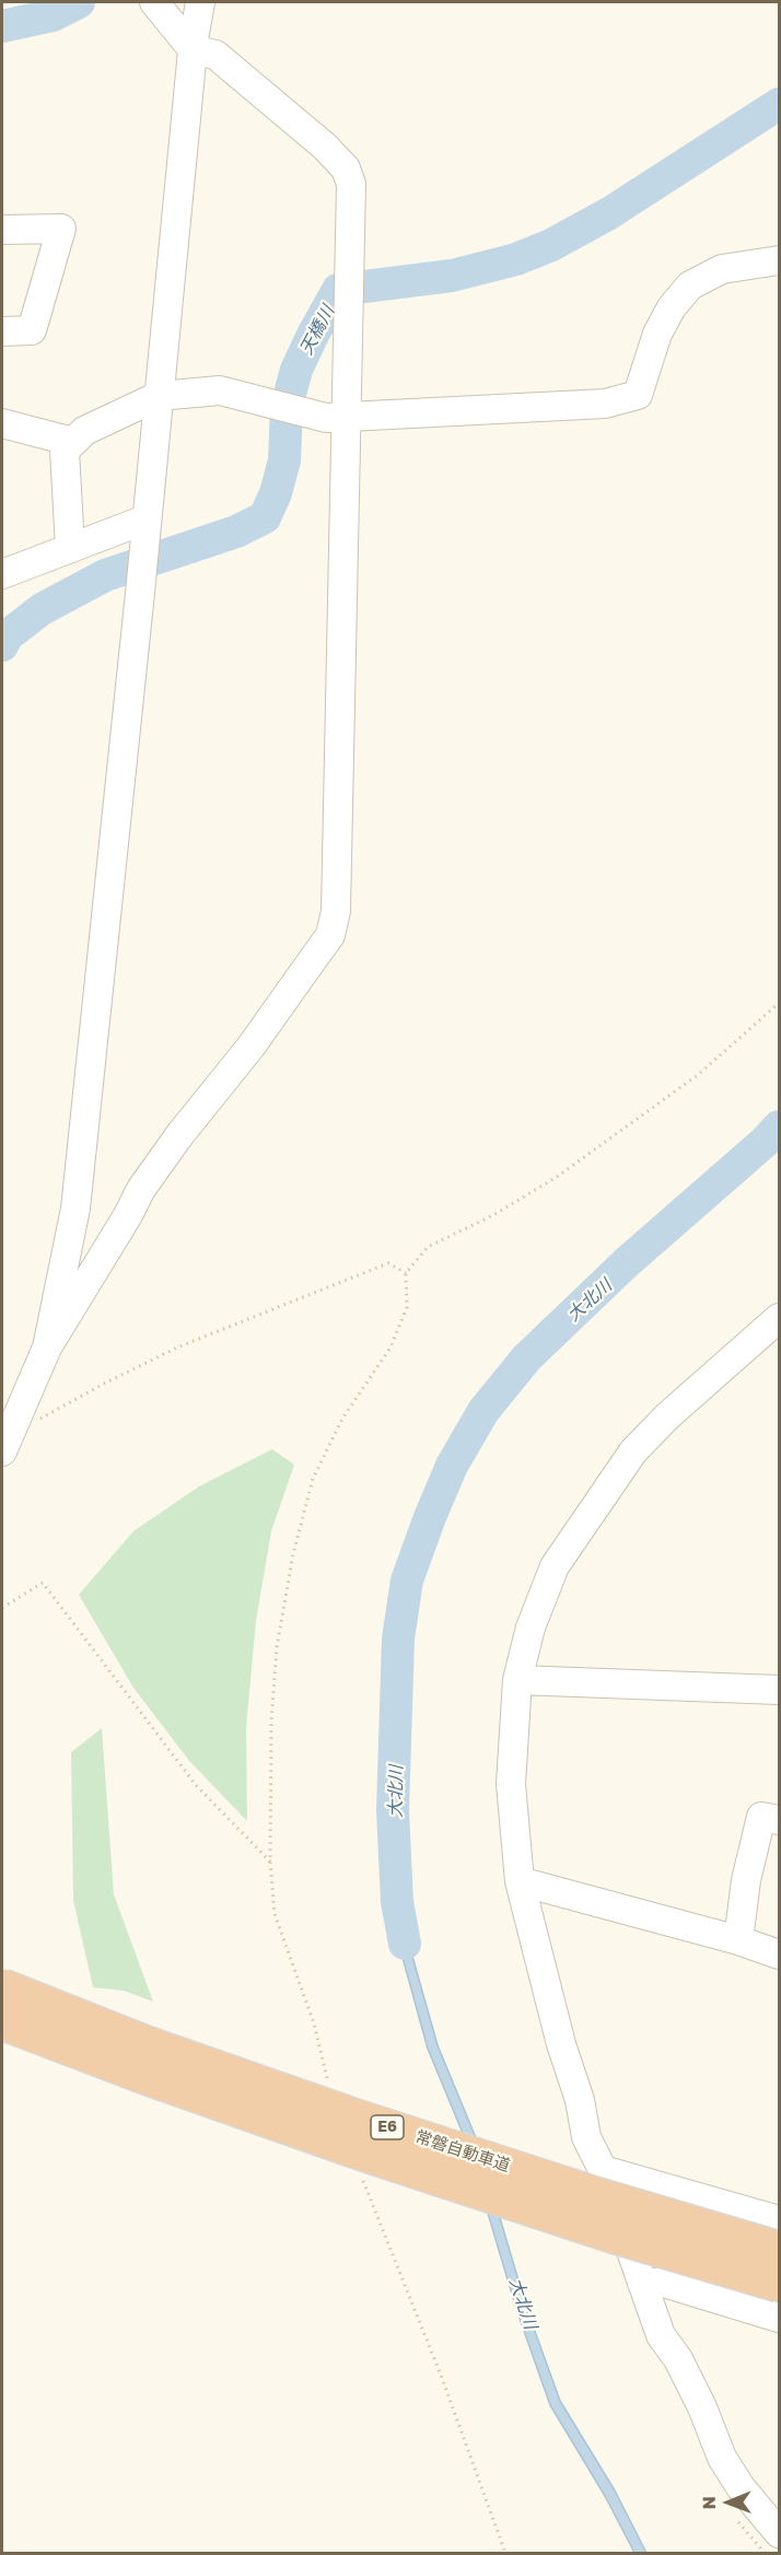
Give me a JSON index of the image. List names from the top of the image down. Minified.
{"streets":{"highway":["E6","常磐自動車道"]},"water":["天橋川","大北川"],"north":"left"}
